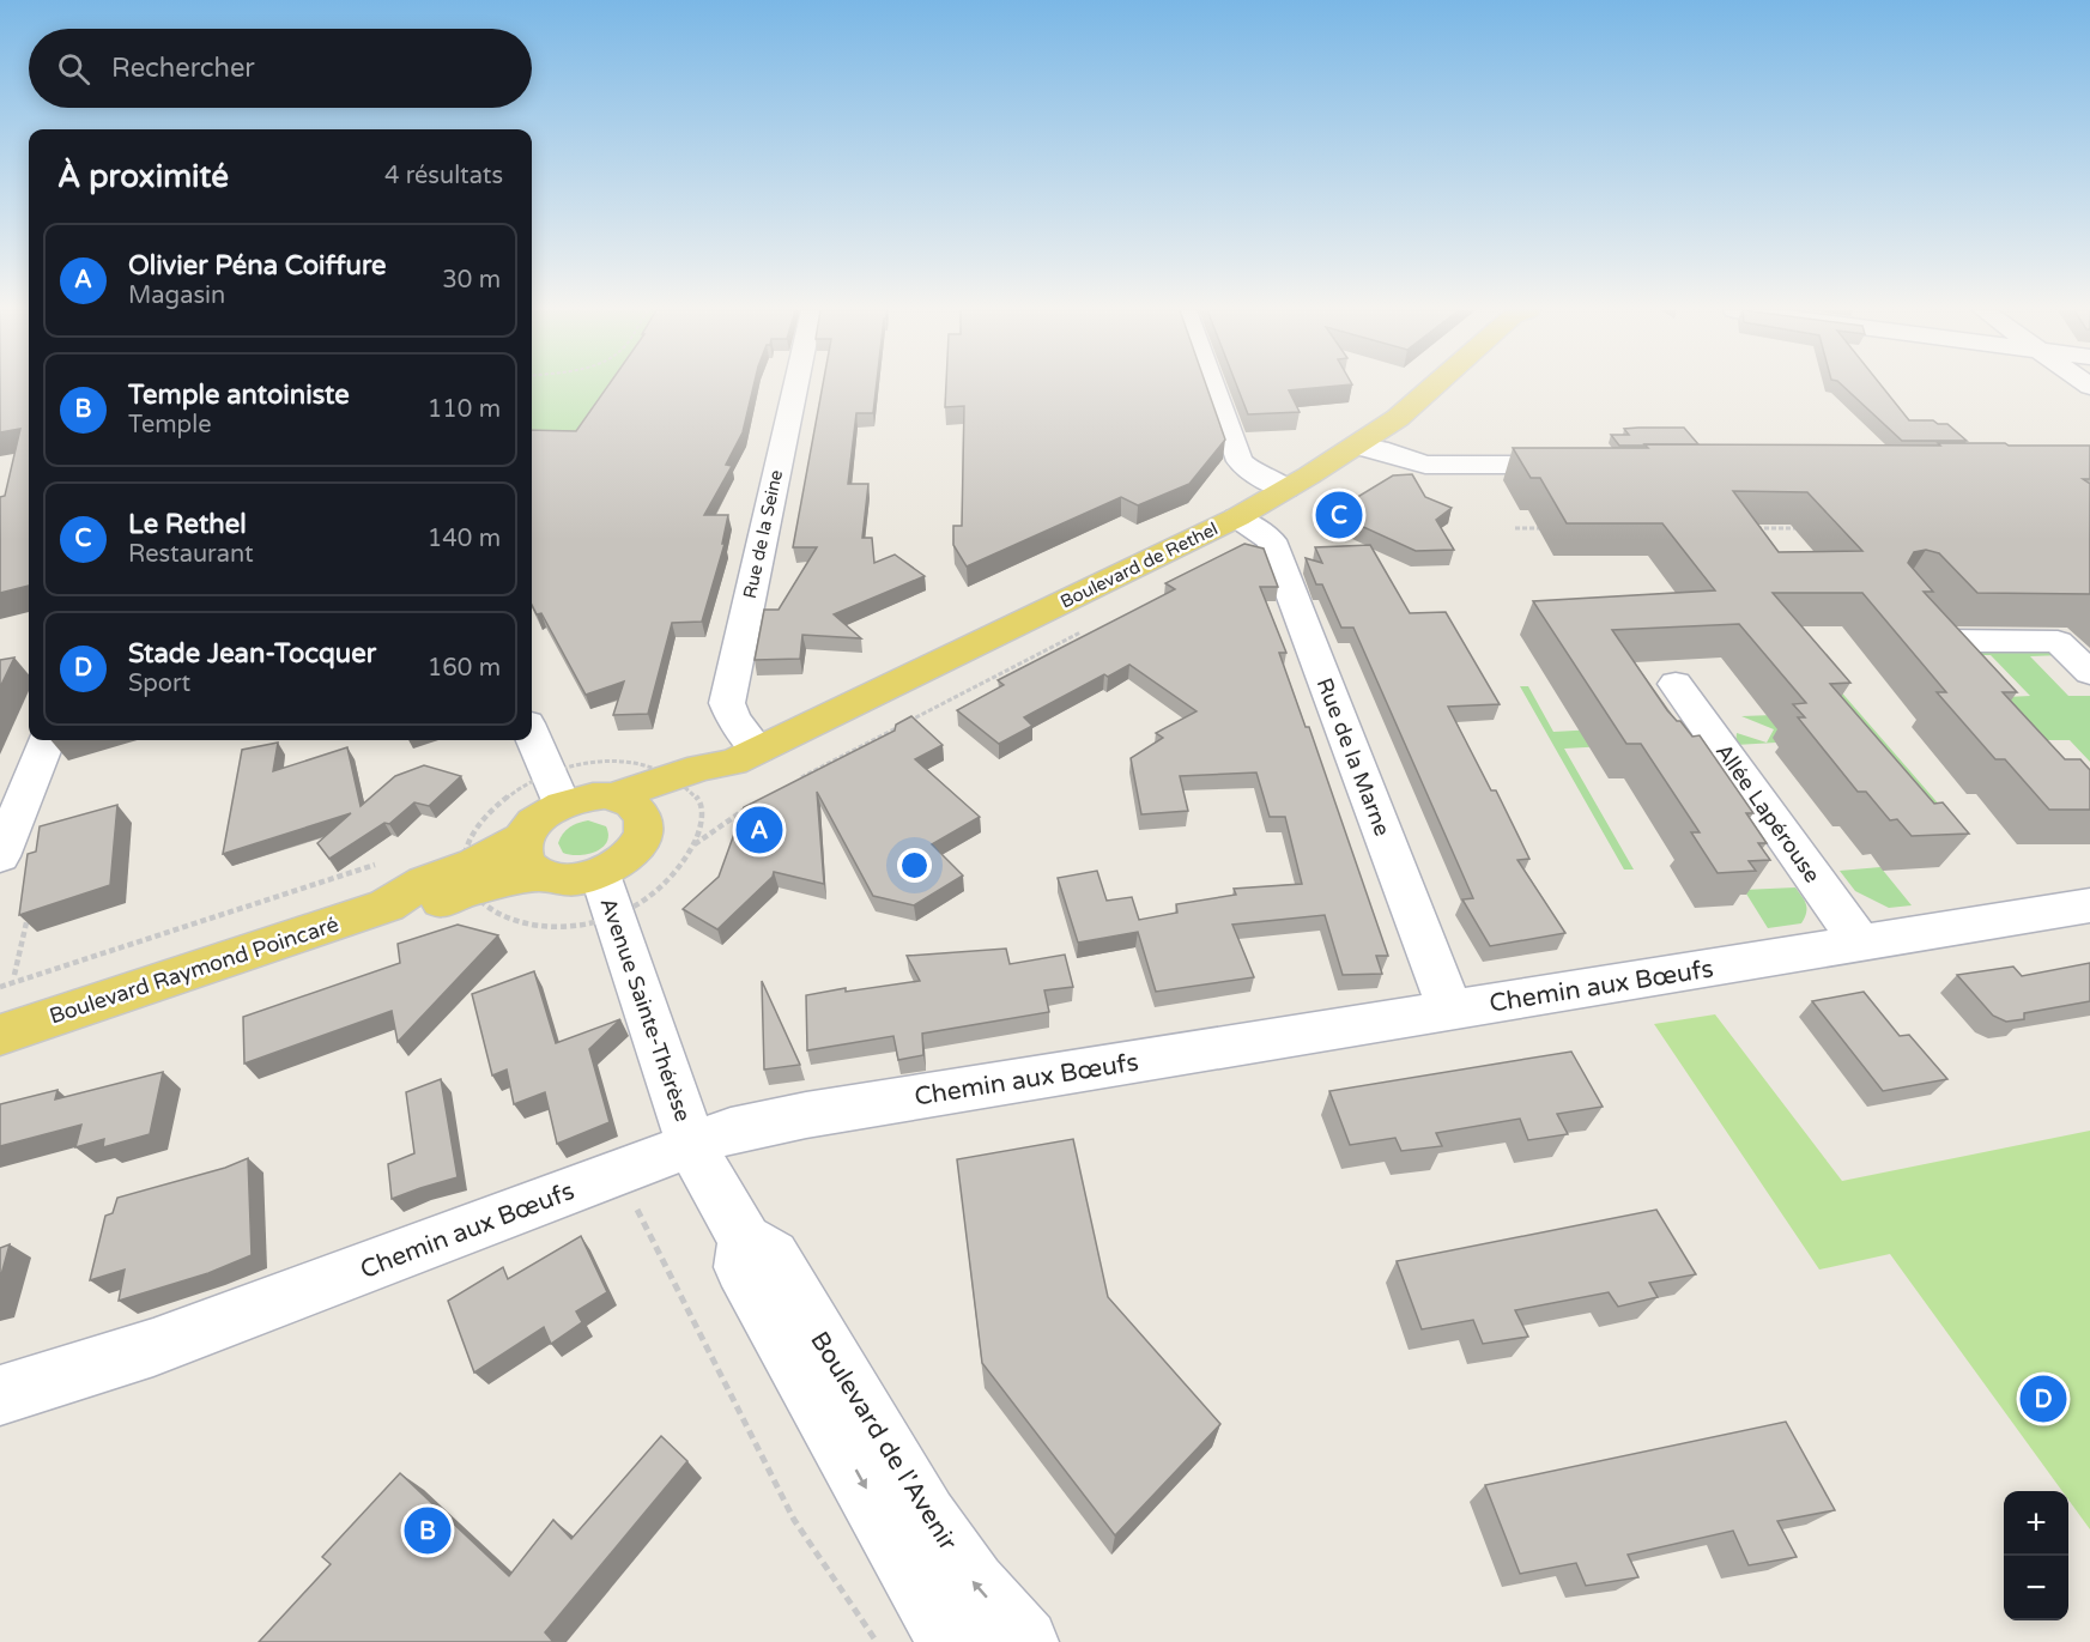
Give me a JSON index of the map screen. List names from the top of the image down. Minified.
{"streets":{"main road":["Boulevard de Rethel","Boulevard Raymond Poincaré"],"street":["Rue de la Seine","Rue de la Marne","Allée Lapérouse","Chemin aux Bœufs","Avenue Sainte-Thérèse","Boulevard de l'Avenir"]},"crossings":[["Rue de la Seine","Boulevard de Rethel"],["Boulevard de Rethel","Rue de la Marne"],["Boulevard de Rethel","Boulevard Raymond Poincaré"],["Boulevard de Rethel","Avenue Sainte-Thérèse"],["Rue de la Marne","Chemin aux Bœufs"],["Allée Lapérouse","Chemin aux Bœufs"],["Boulevard Raymond Poincaré","Avenue Sainte-Thérèse"],["Chemin aux Bœufs","Avenue Sainte-Thérèse"],["Chemin aux Bœufs","Boulevard de l'Avenir"],["Avenue Sainte-Thérèse","Boulevard de l'Avenir"]],"page":{"search":"Rechercher","heading":["À proximité","4 résultats"],"list":[{"mark":"A","name":"Olivier Péna Coiffure","note":"Magasin","value":"30 m"},{"mark":"B","name":"Temple antoiniste","note":"Temple","value":"110 m"},{"mark":"C","name":"Le Rethel","note":"Restaurant","value":"140 m"},{"mark":"D","name":"Stade Jean-Tocquer","note":"Sport","value":"160 m"}],"pins":["C","A","D","B"],"map_buttons":["+","−"]}}
